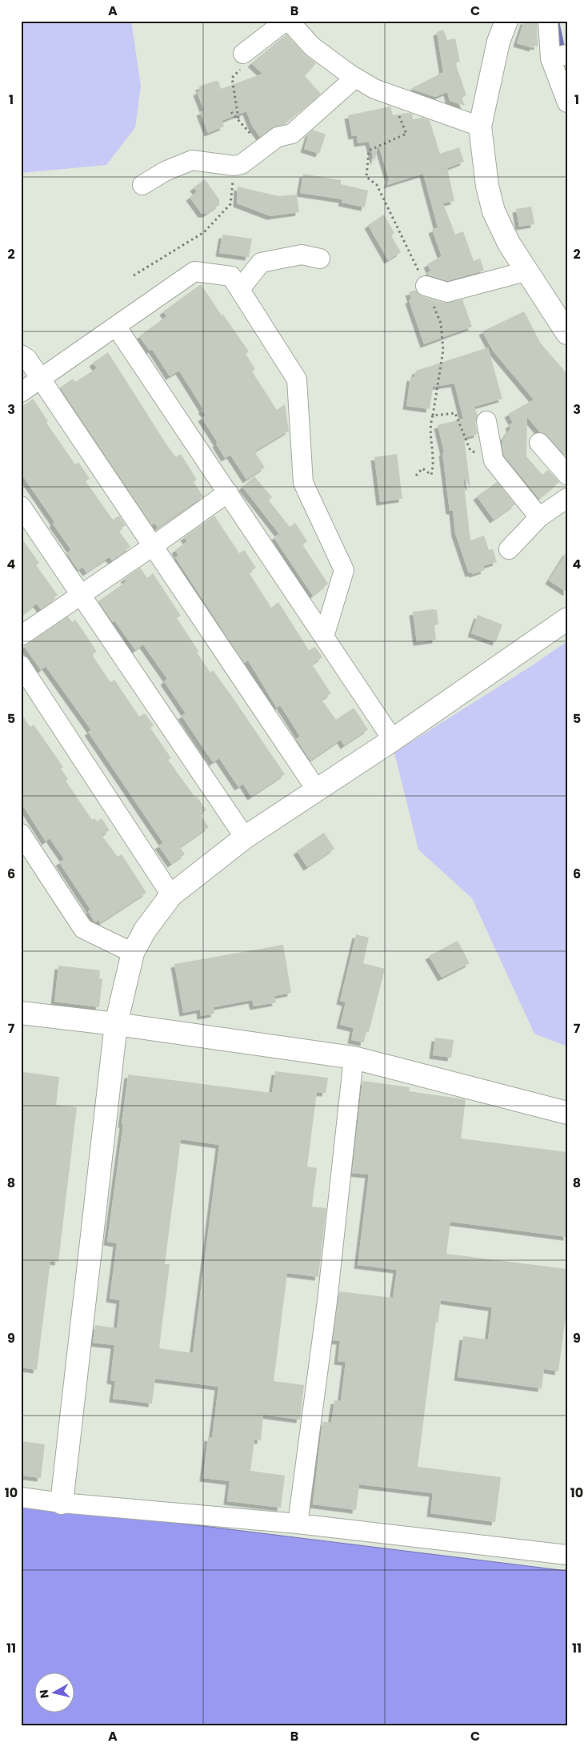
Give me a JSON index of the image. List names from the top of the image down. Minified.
{"north":"left","grid":{"columns":["A","B","C"],"rows":["1","2","3","4","5","6","7","8","9","10","11"]}}
